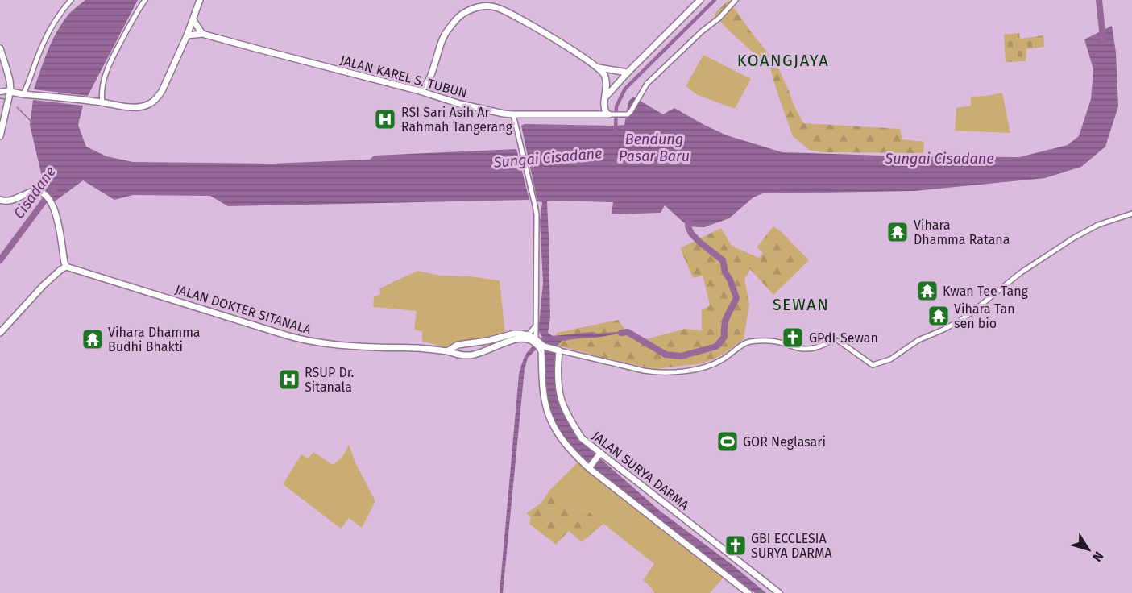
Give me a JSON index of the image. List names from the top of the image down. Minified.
{"streets":{"main road":["JALAN KAREL S. TUBUN","JALAN DOKTER SITANALA","JALAN SURYA DARMA"]},"districts":["KOANGJAYA","SEWAN"],"water":["Bendung Pasar Baru","Sungai Cisadane","Cisadane"],"places":{"hospital":["RSI Sari Asih Ar Rahmah Tangerang","RSUP Dr. Sitanala"],"temple":["Vihara Dhamma Ratana","Kwan Tee Tang","Vihara Tan sen bio","Vihara Dhamma Budhi Bhakti"],"church":["GPdI-Sewan","GBI ECCLESIA SURYA DARMA"],"sports":["GOR Neglasari"]},"north":"bottom right"}
